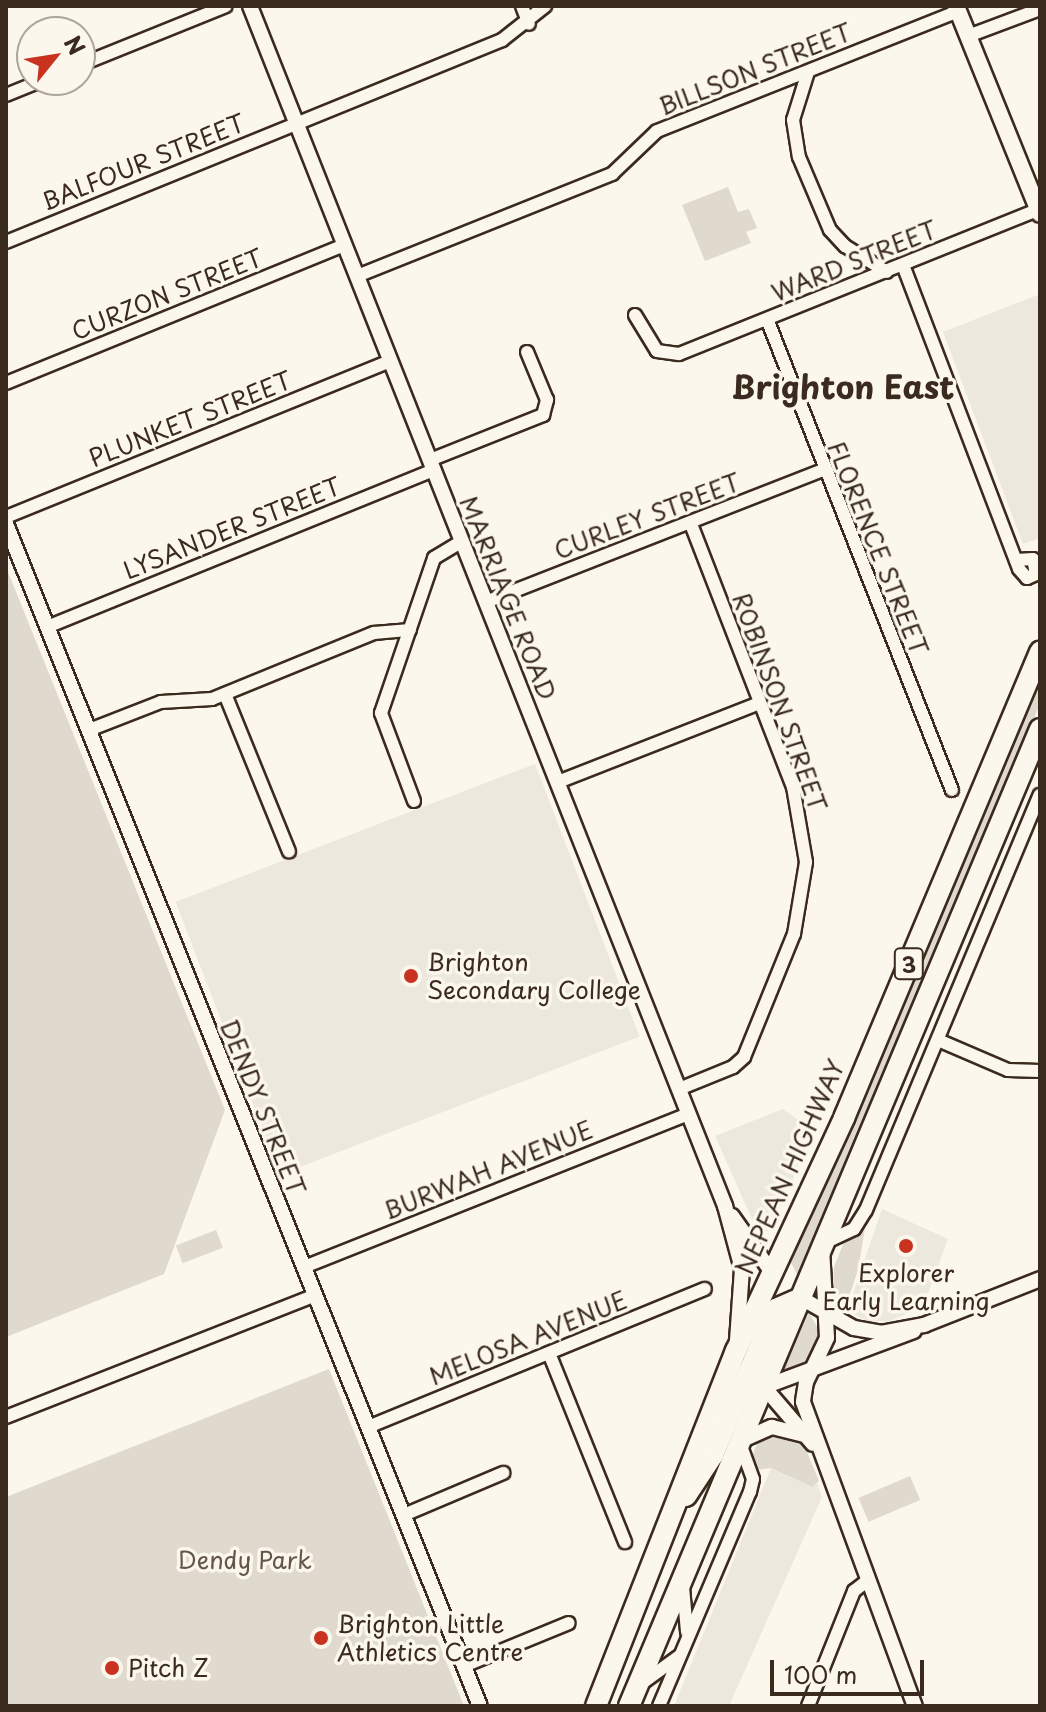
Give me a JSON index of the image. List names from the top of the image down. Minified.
{"streets":{"highway":["3","NEPEAN HIGHWAY"],"street":["BILLSON STREET","BALFOUR STREET","WARD STREET","CURZON STREET","PLUNKET STREET","CURLEY STREET","LYSANDER STREET","FLORENCE STREET","MARRIAGE ROAD","ROBINSON STREET","DENDY STREET","BURWAH AVENUE","MELOSA AVENUE"]},"crossings":[["BILLSON STREET","MARRIAGE ROAD"],["BALFOUR STREET","MARRIAGE ROAD"],["WARD STREET","FLORENCE STREET"],["CURZON STREET","MARRIAGE ROAD"],["PLUNKET STREET","MARRIAGE ROAD"],["CURLEY STREET","FLORENCE STREET"],["CURLEY STREET","MARRIAGE ROAD"],["CURLEY STREET","ROBINSON STREET"],["LYSANDER STREET","MARRIAGE ROAD"],["LYSANDER STREET","DENDY STREET"],["MARRIAGE ROAD","ROBINSON STREET"],["MARRIAGE ROAD","NEPEAN HIGHWAY"],["MARRIAGE ROAD","BURWAH AVENUE"],["DENDY STREET","BURWAH AVENUE"],["DENDY STREET","MELOSA AVENUE"]],"districts":["Brighton East"],"parks":["Dendy Park"],"places":["Brighton Secondary College","Explorer Early Learning","Brighton Little Athletics Centre","Pitch Z"],"scale_bar":"100 m","north":"top right"}
